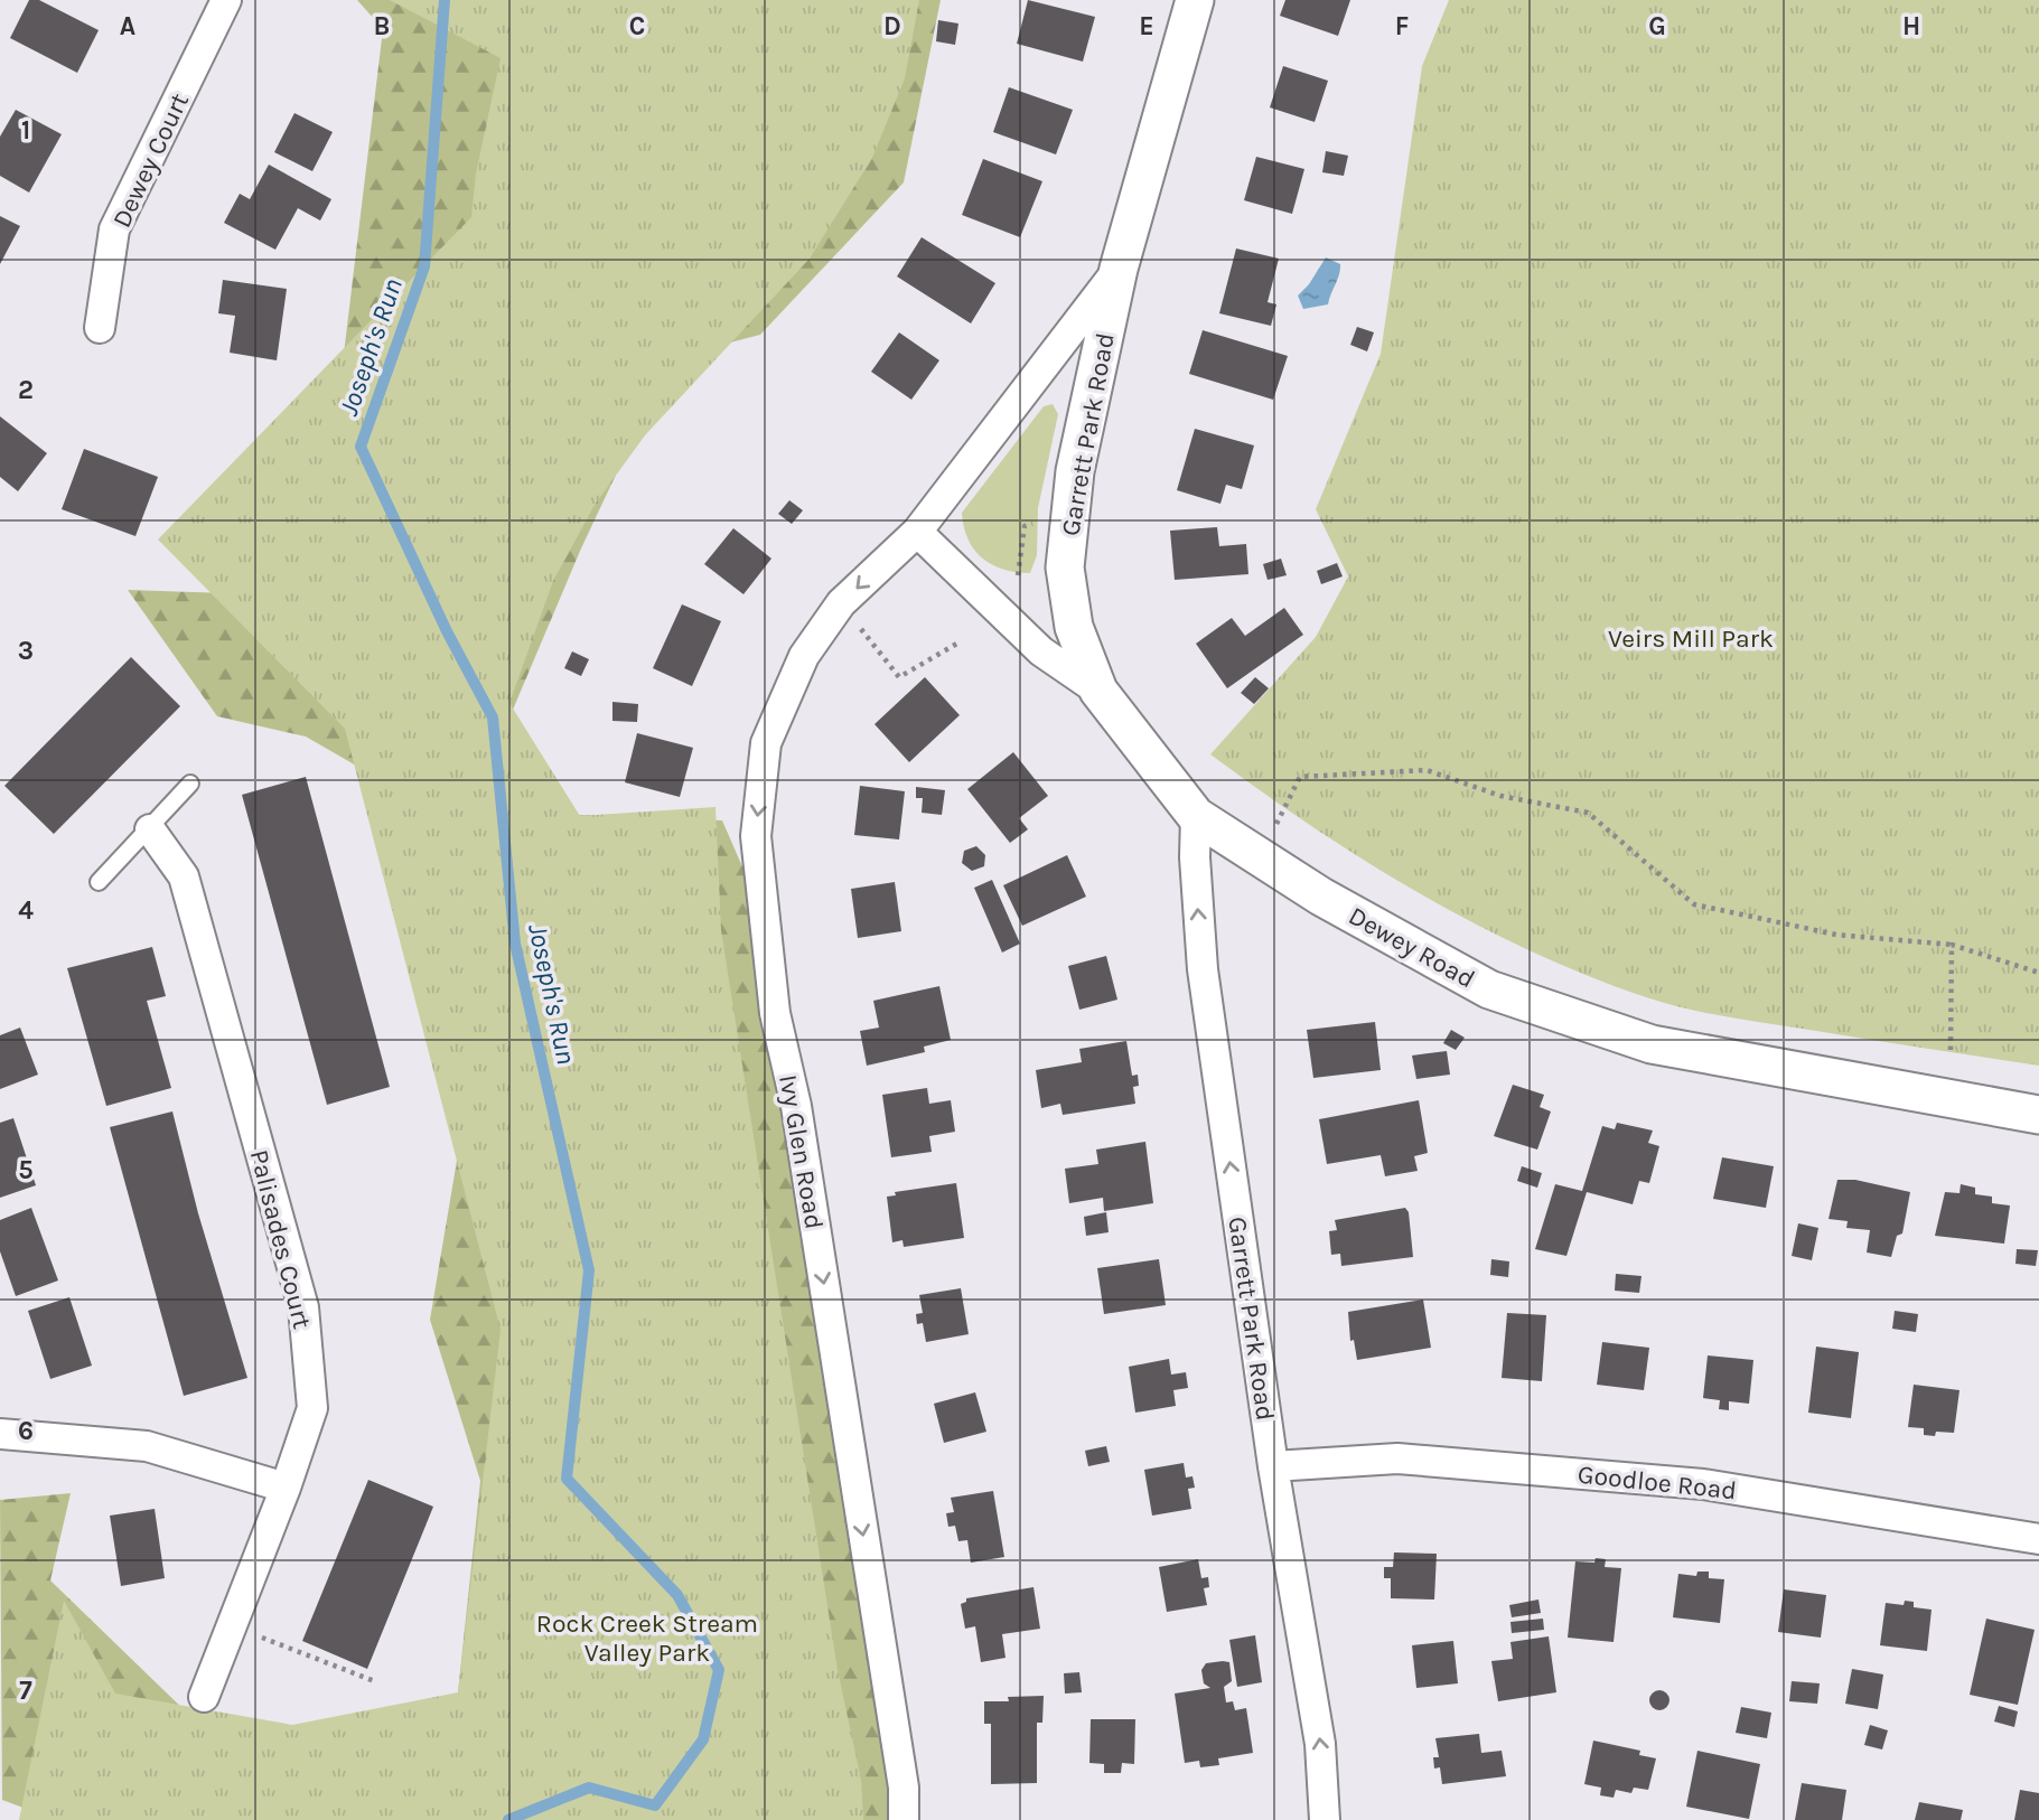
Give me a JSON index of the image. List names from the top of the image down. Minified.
{"streets":{"street":["Dewey Court","Garrett Park Road","Dewey Road","Ivy Glen Road","Palisades Court","Goodloe Road"]},"crossings":[["Garrett Park Road","Dewey Road"],["Garrett Park Road","Ivy Glen Road"],["Garrett Park Road","Goodloe Road"],["Dewey Road","Ivy Glen Road"]],"one_way":["Garrett Park Road","Ivy Glen Road"],"water":["Joseph's Run"],"parks":["Veirs Mill Park","Rock Creek Stream Valley Park"],"grid":{"columns":["A","B","C","D","E","F","G","H"],"rows":["1","2","3","4","5","6","7"]}}
